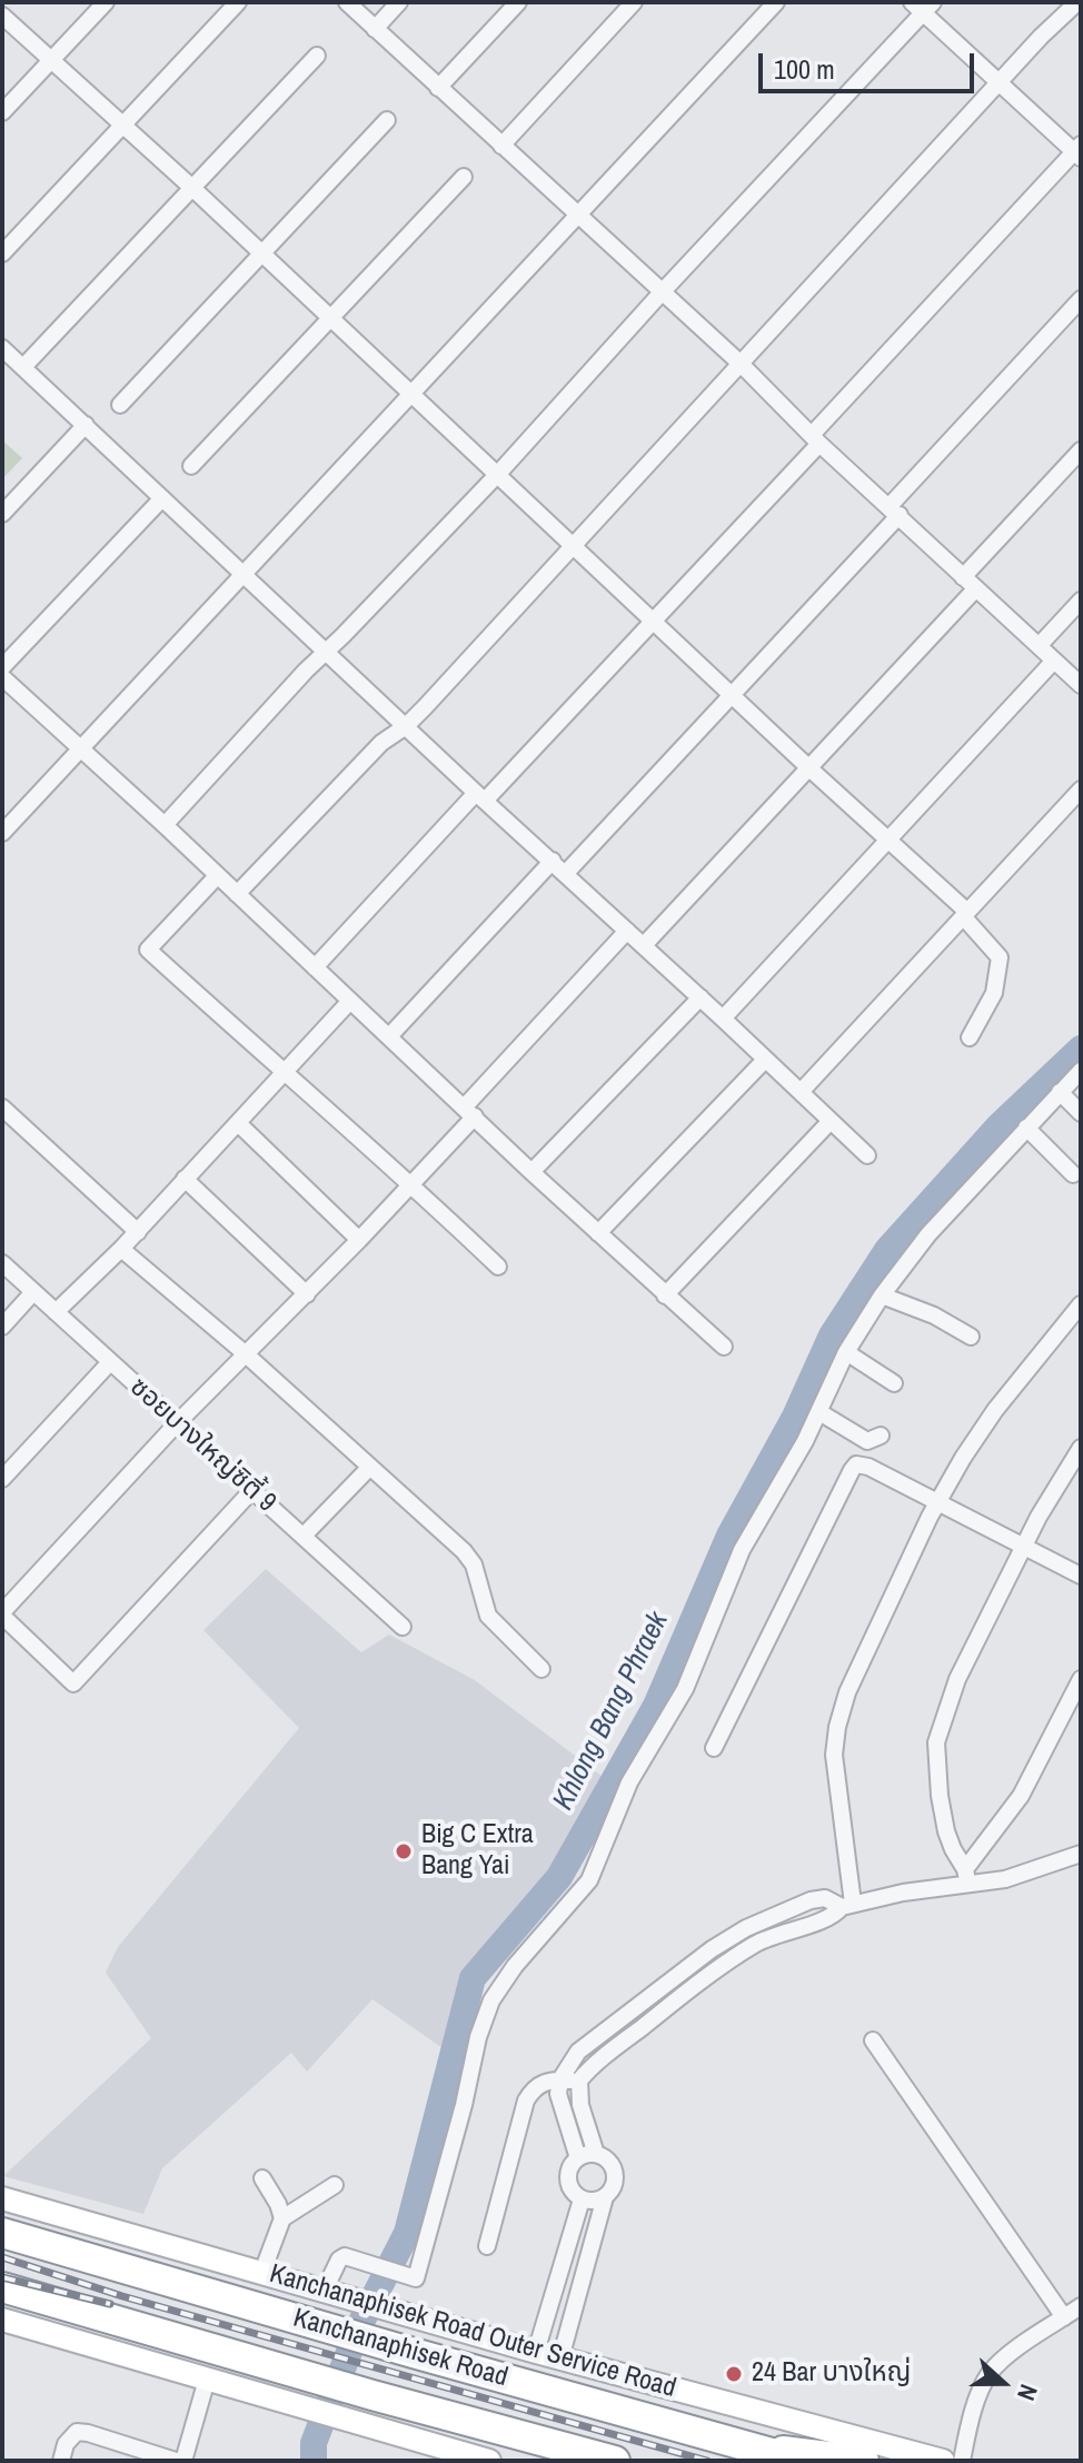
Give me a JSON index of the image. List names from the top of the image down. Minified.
{"streets":{"highway":["Kanchanaphisek Road"],"main road":["Kanchanaphisek Road Outer Service Road"],"street":["ซอยบางใหญ่ซิตี้ 9"]},"water":["Khlong Bang Phraek"],"places":["Big C Extra Bang Yai","24 Bar บางใหญ่"],"scale_bar":"100 m","north":"right"}
